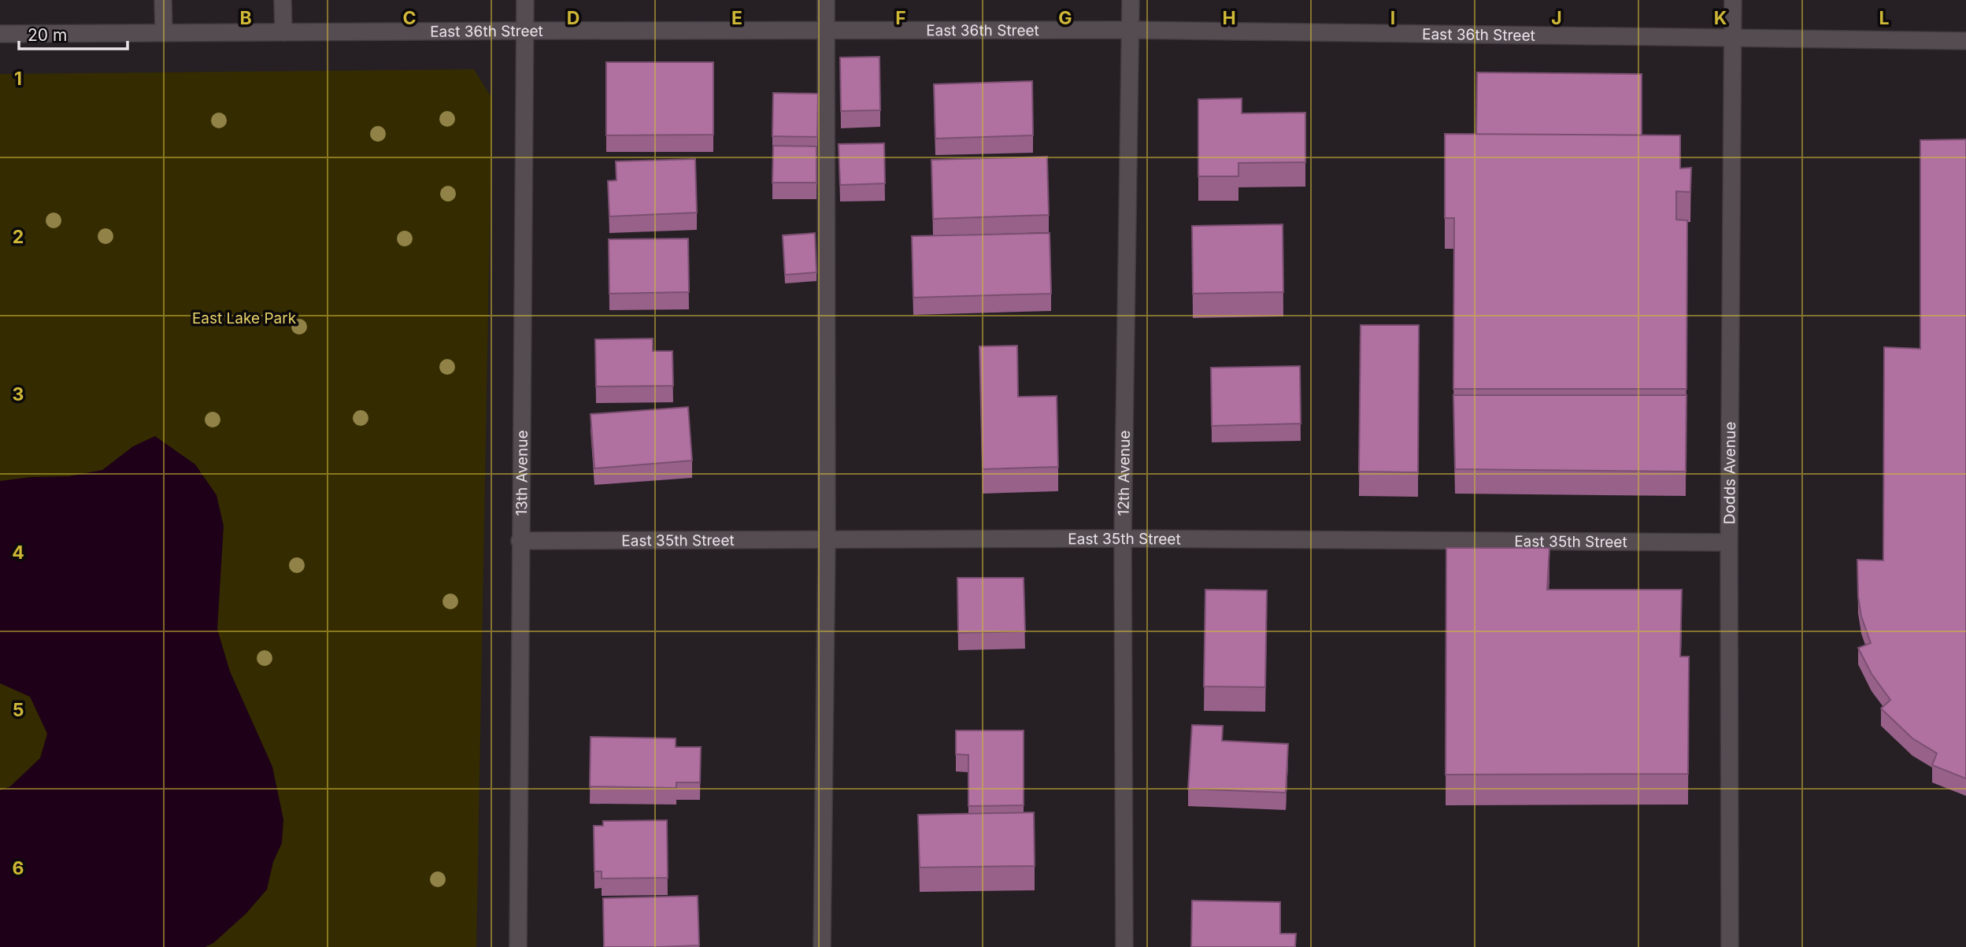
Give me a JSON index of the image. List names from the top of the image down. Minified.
{"streets":{"street":["East 36th Street","13th Avenue","12th Avenue","Dodds Avenue","East 35th Street"]},"crossings":[["East 36th Street","13th Avenue"],["East 36th Street","12th Avenue"],["East 36th Street","Dodds Avenue"],["13th Avenue","East 35th Street"],["12th Avenue","East 35th Street"],["Dodds Avenue","East 35th Street"]],"parks":["East Lake Park"],"scale_bar":"20 m","grid":{"columns":["B","C","D","E","F","G","H","I","J","K","L"],"rows":["1","2","3","4","5","6"]}}
